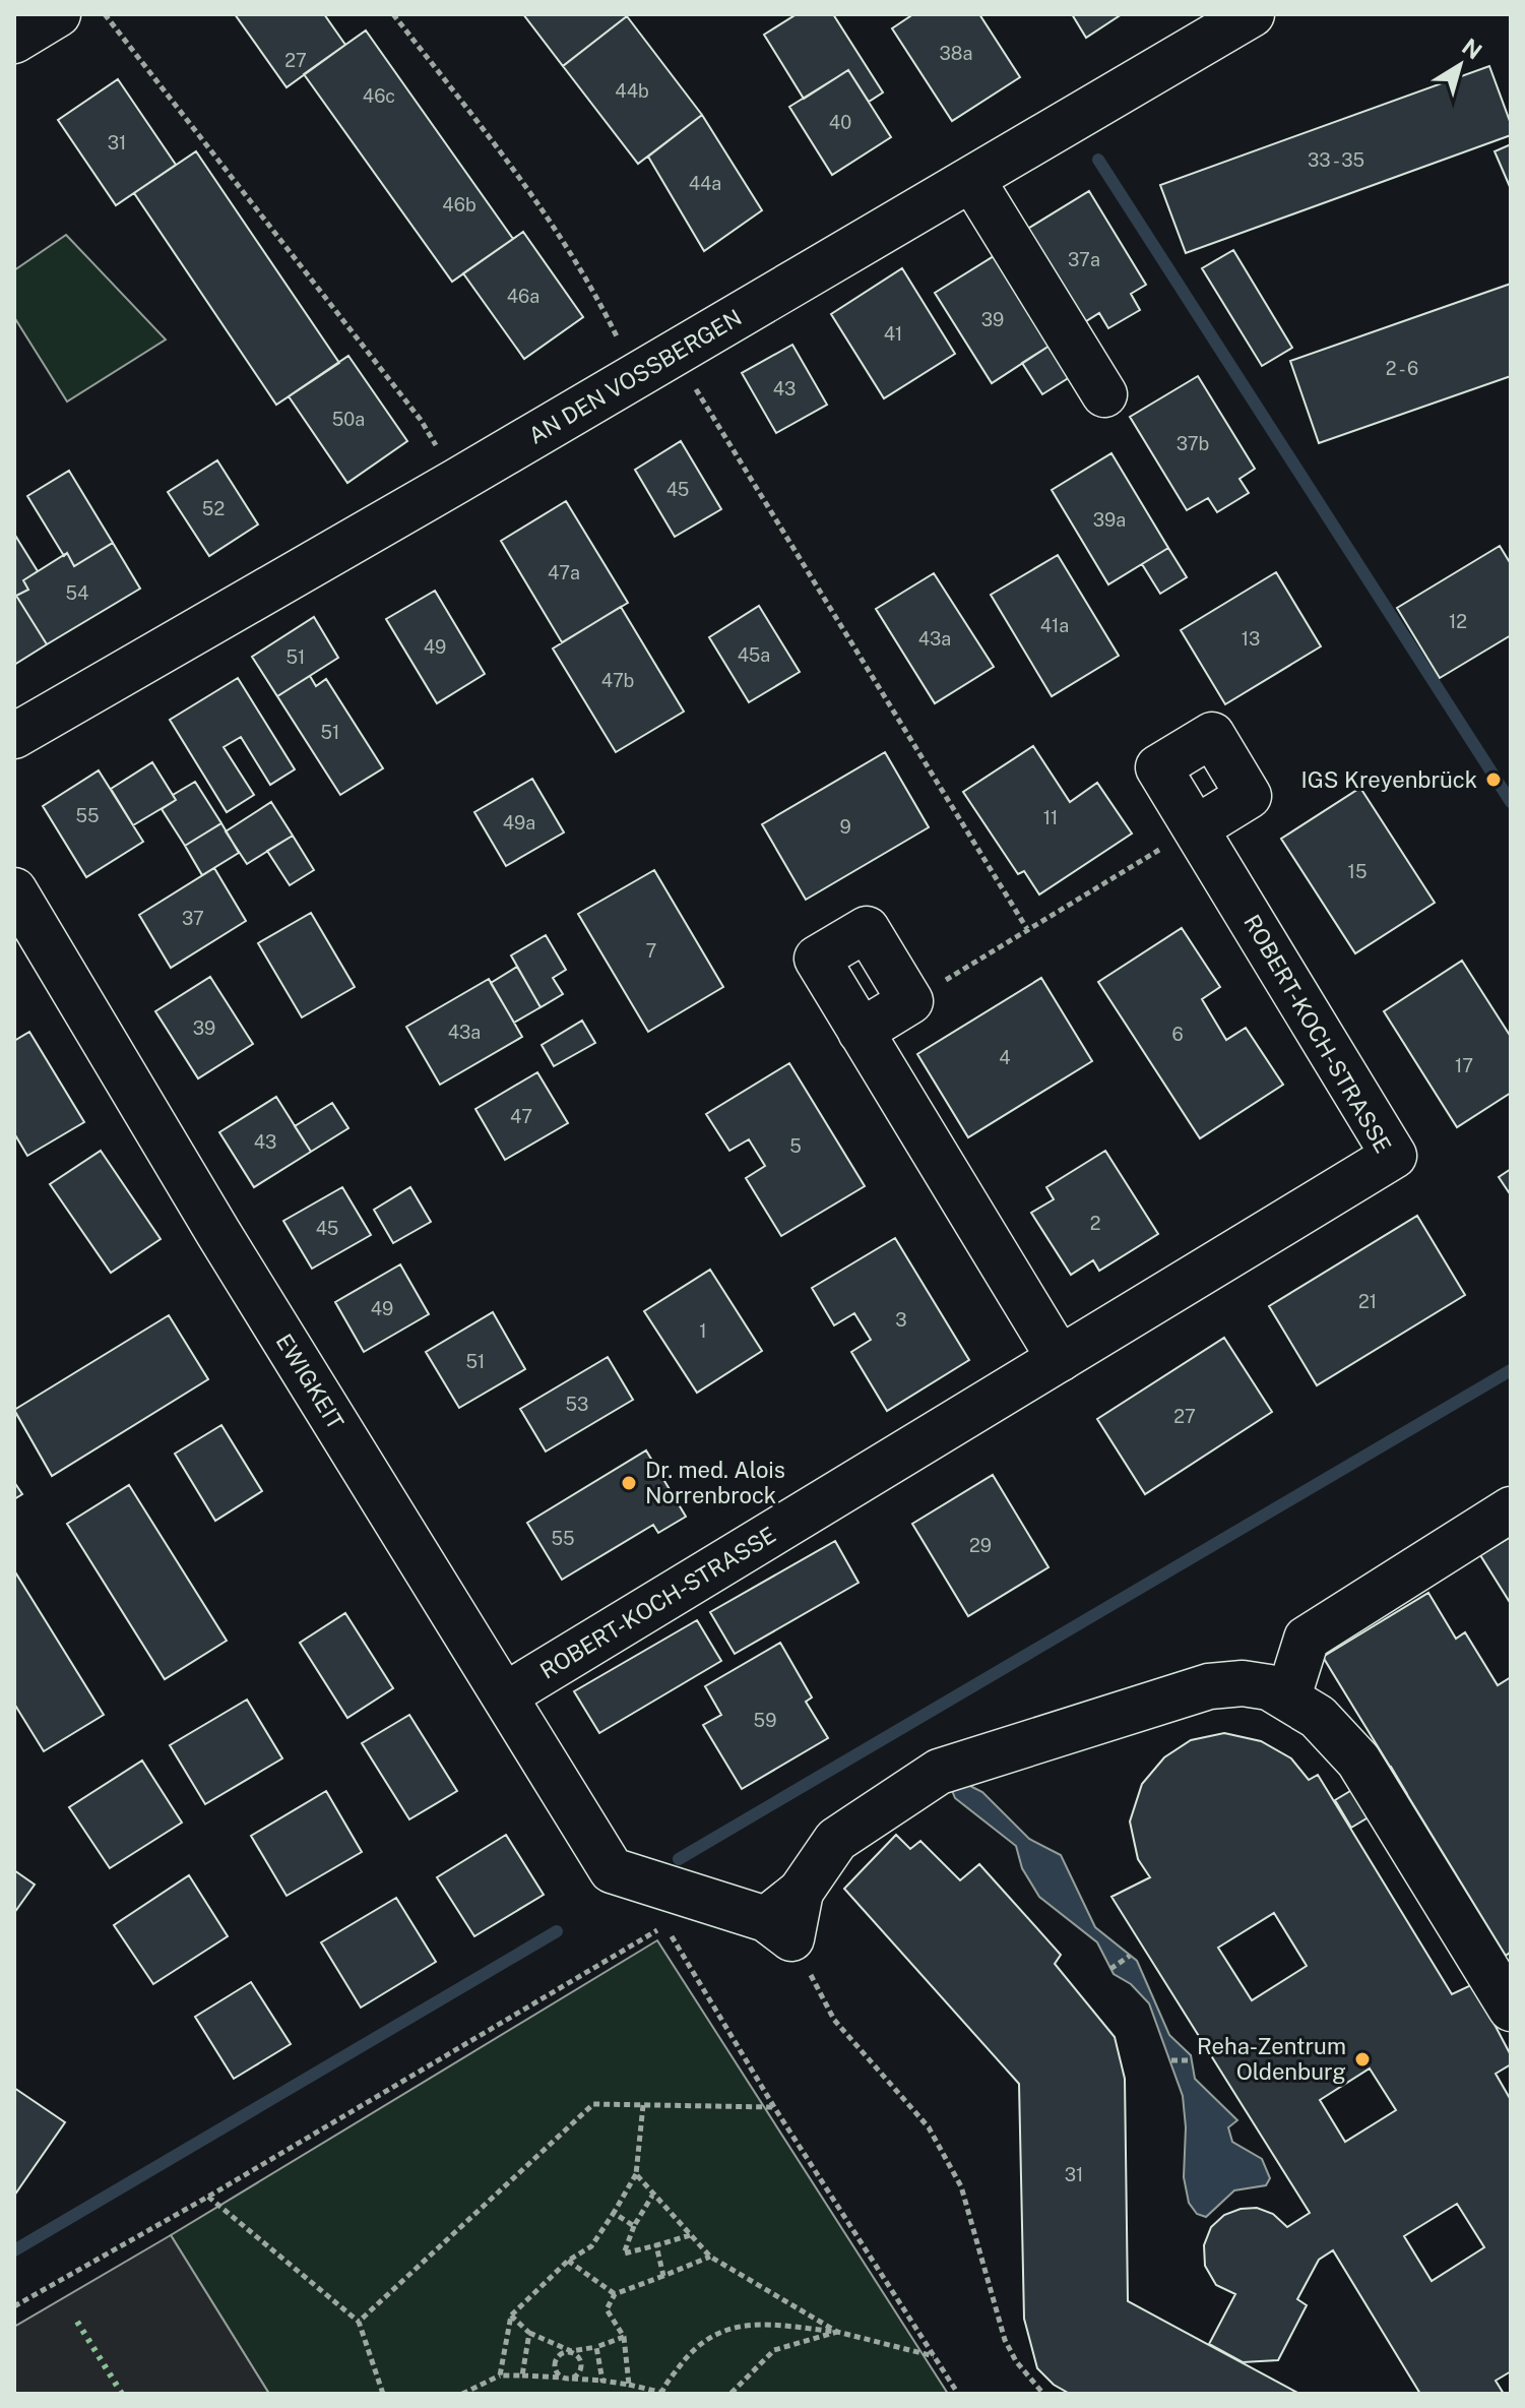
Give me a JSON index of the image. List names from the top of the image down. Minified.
{"streets":{"street":["AN DEN VOSSBERGEN","ROBERT-KOCH-STRASSE","EWIGKEIT"]},"crossings":[["ROBERT-KOCH-STRASSE","EWIGKEIT"]],"places":["IGS Kreyenbrück","Dr. med. Alois Norrenbrock","Reha-Zentrum Oldenburg"],"house_numbers":["38a","27","44b","46c","40","31","33 - 35","44a","46b","37a","46a","39","41","2 - 6","43","50a","37b","45","52","39a","47a","54","12","41a","43a","13","49","45a","51","47b","51","55","11","49a","9","15","37","7","39","43a","6","4","17","47","43","5","2","45","21","49","3","1","51","53","27","55","29","59","31"],"north":"top right"}
